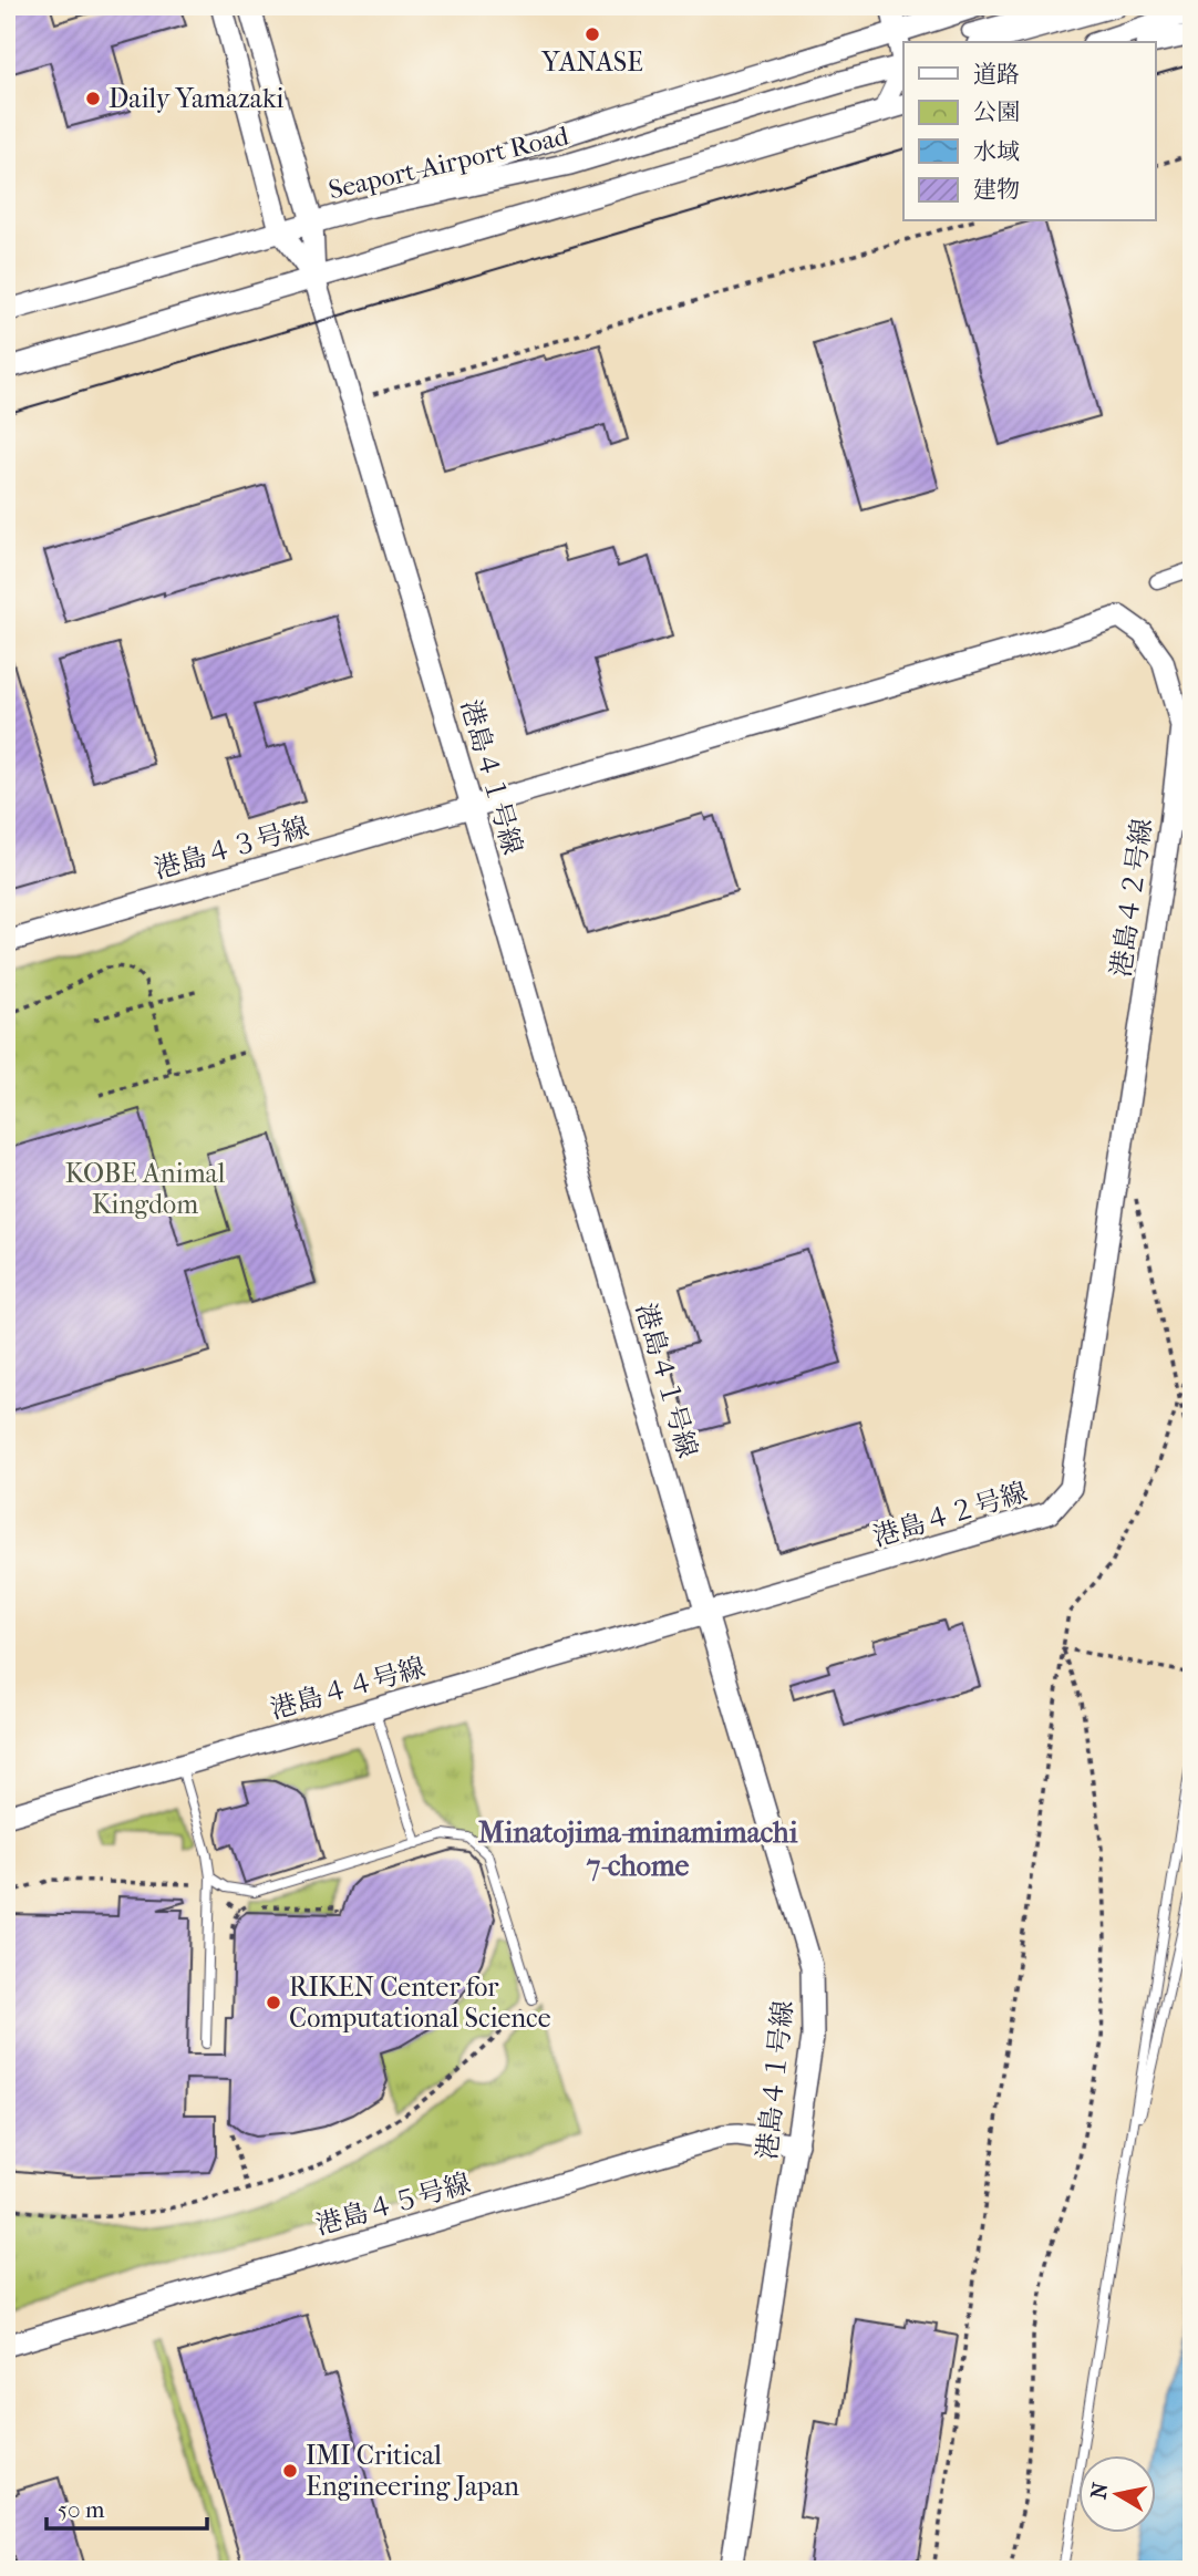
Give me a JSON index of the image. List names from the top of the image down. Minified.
{"streets":{"street":["Seaport-Airport Road","港島４１号線","港島４３号線","港島４２号線","港島４４号線","港島４５号線"]},"crossings":[["Seaport-Airport Road","港島４１号線"],["港島４１号線","港島４３号線"],["港島４１号線","港島４２号線"],["港島４１号線","港島４４号線"],["港島４１号線","港島４５号線"],["港島４３号線","港島４２号線"],["港島４２号線","港島４４号線"]],"districts":["Minatojima-minamimachi 7-chome"],"parks":["KOBE Animal Kingdom"],"places":["YANASE","Daily Yamazaki","RIKEN Center for Computational Science","IMI Critical Engineering Japan"],"legend":["道路","公園","水域","建物"],"scale_bar":"50 m","north":"left"}
